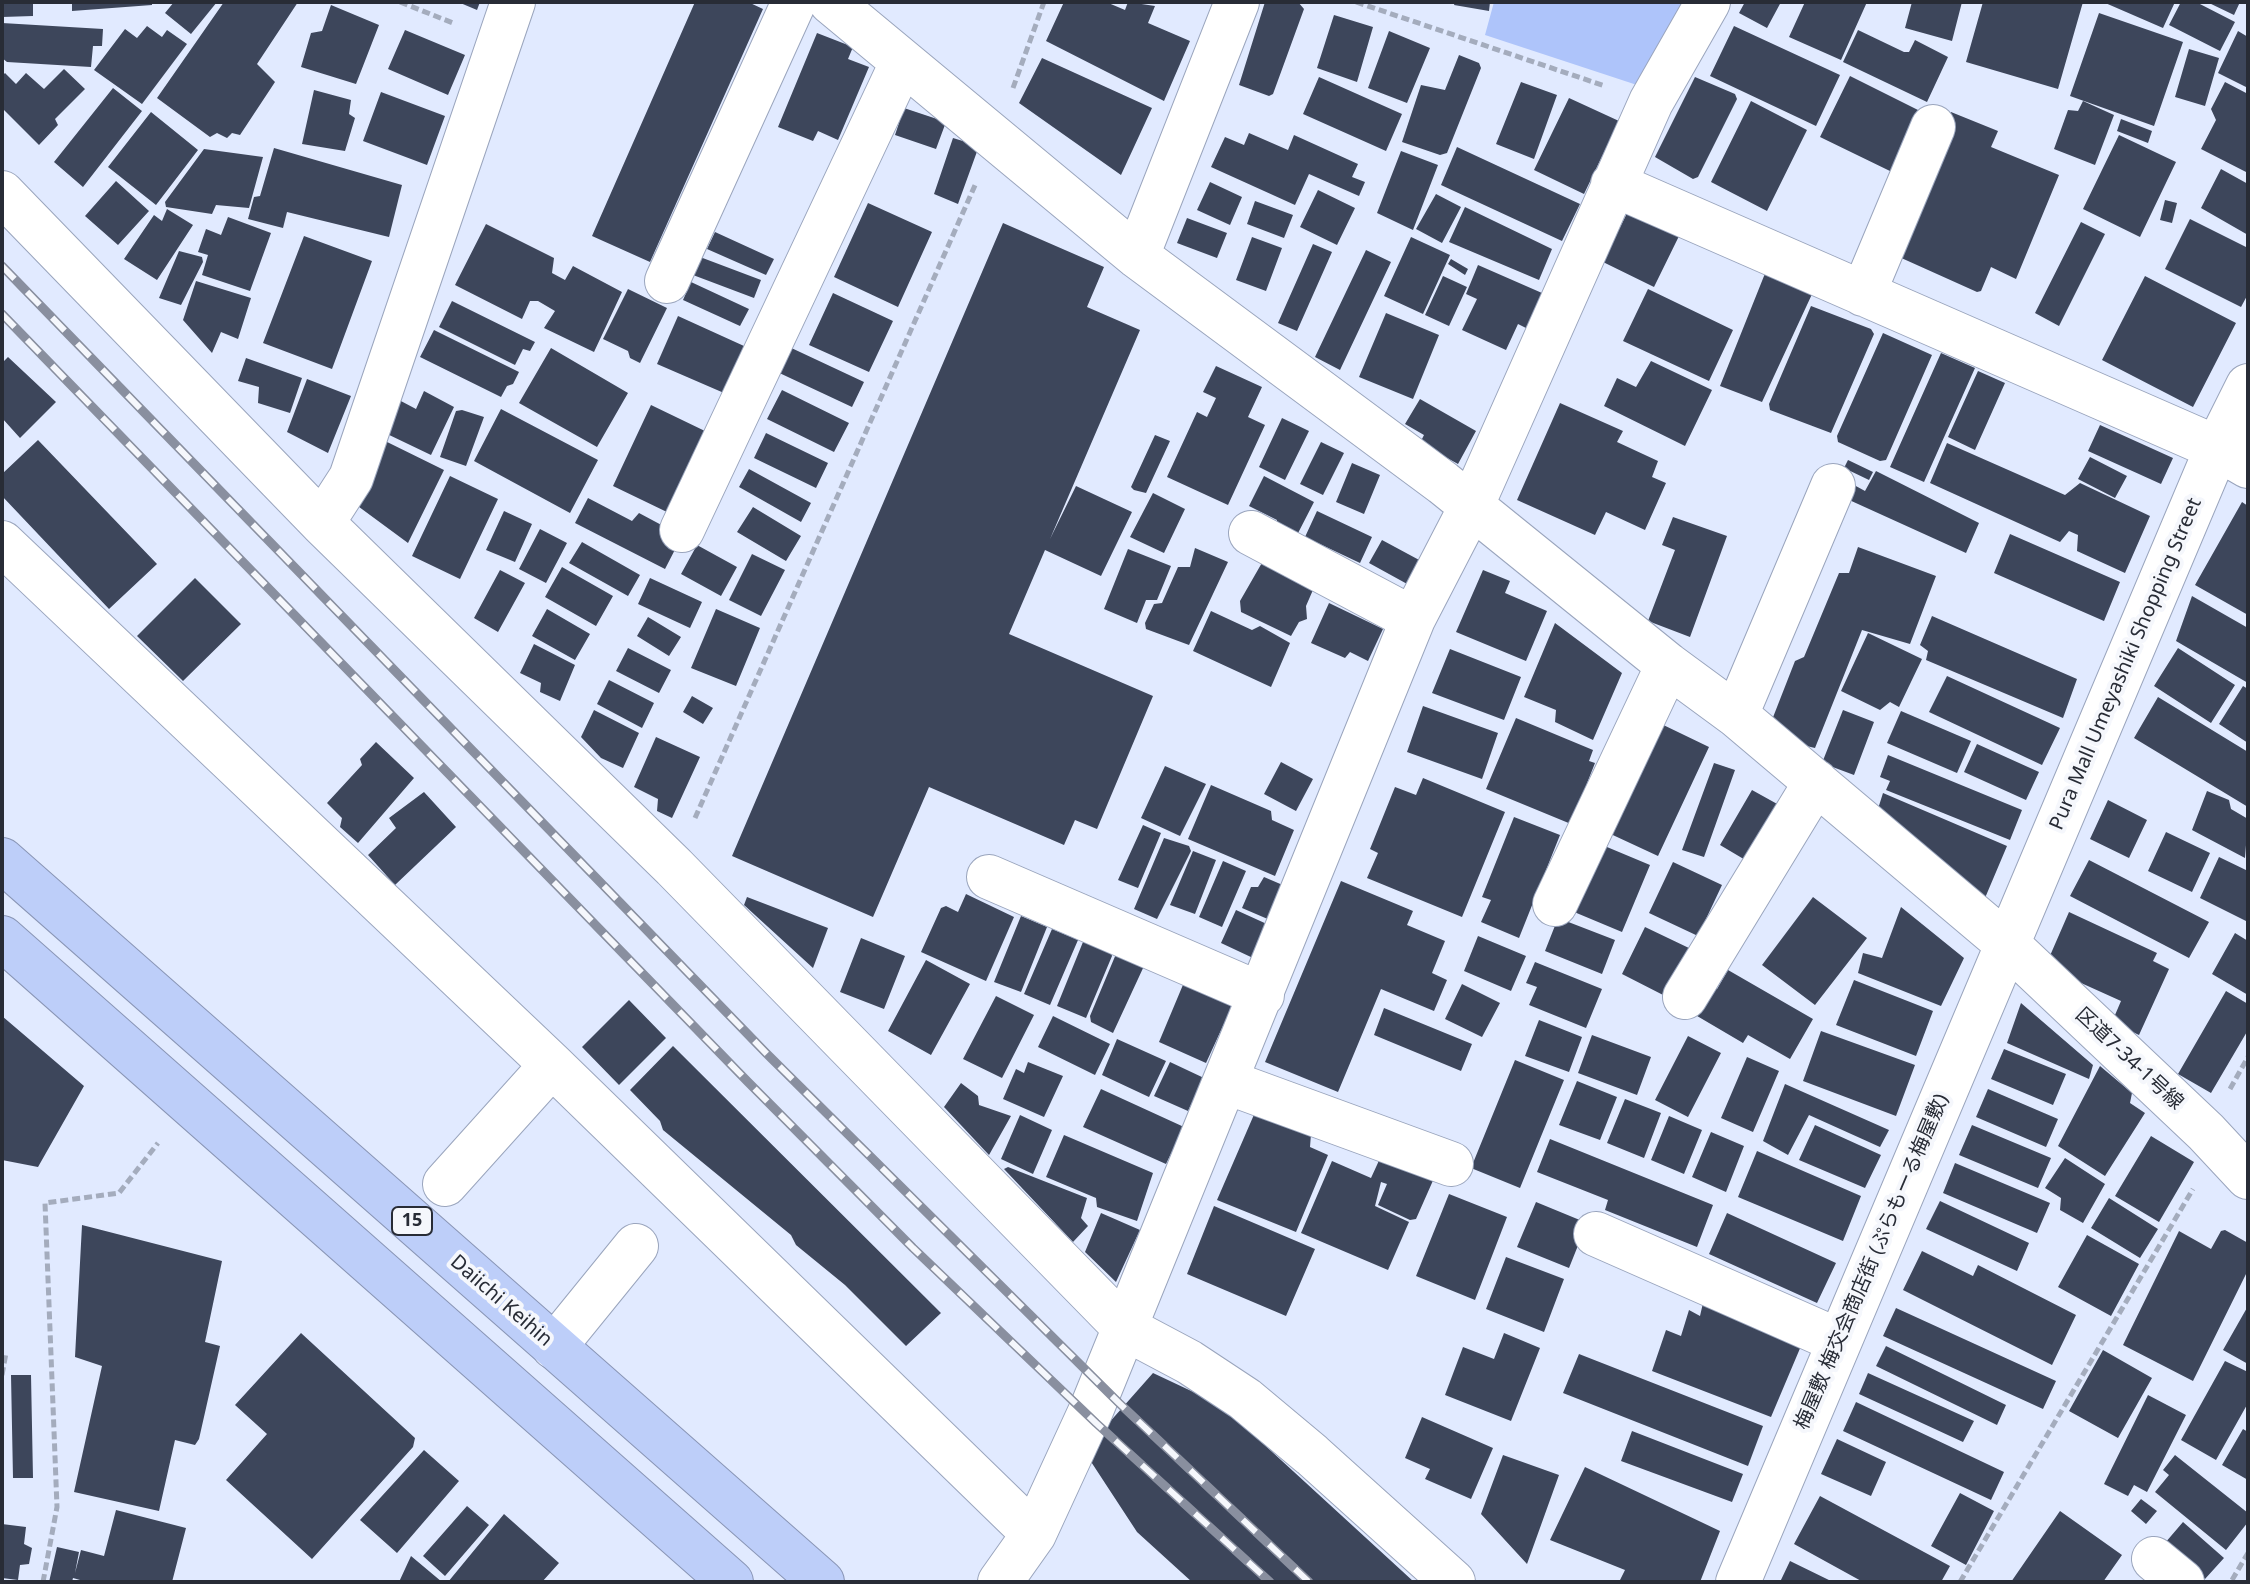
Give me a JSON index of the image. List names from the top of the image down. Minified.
{"streets":{"highway":["15","Daiichi Keihin"],"street":["Pura Mall Umeyashiki Shopping Street","区道7-34-1号線","梅屋敷 梅交会商店街 (ぷらもーる梅屋敷)"]},"crossings":[["Pura Mall Umeyashiki Shopping Street","区道7-34-1号線"],["Pura Mall Umeyashiki Shopping Street","梅屋敷 梅交会商店街 (ぷらもーる梅屋敷)"],["区道7-34-1号線","梅屋敷 梅交会商店街 (ぷらもーる梅屋敷)"]]}
